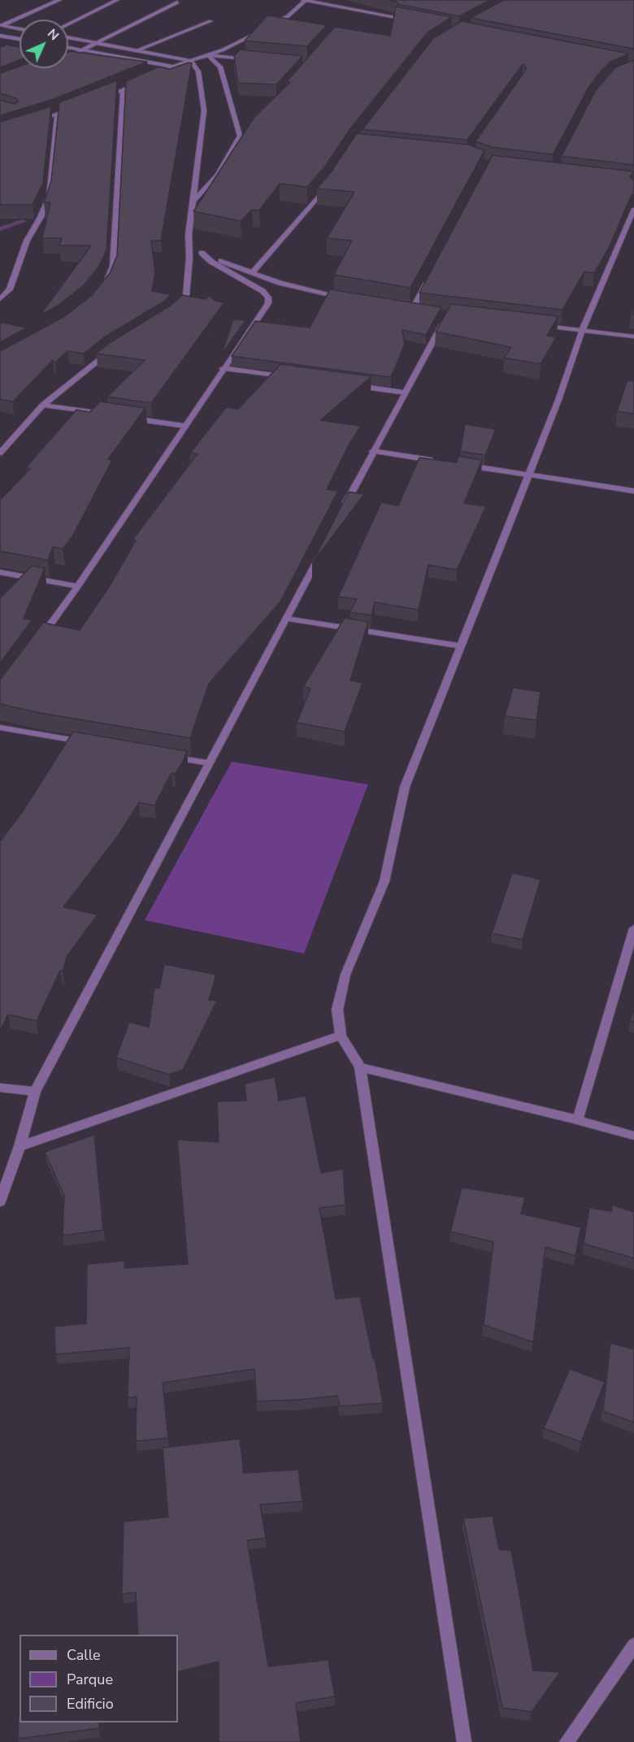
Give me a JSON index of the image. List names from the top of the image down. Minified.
{"legend":["Calle","Parque","Edificio"],"north":"top right"}
